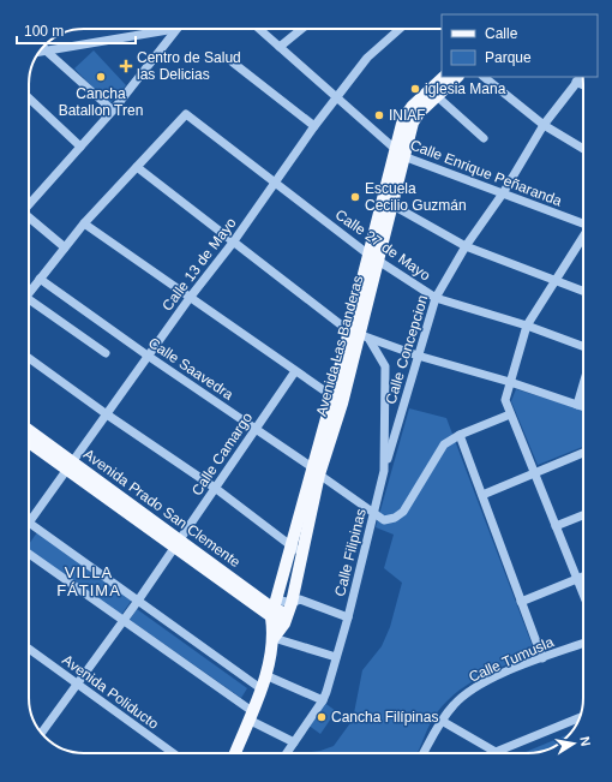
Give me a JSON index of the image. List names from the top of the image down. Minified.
{"streets":{"main road":["Avenida Las Banderas","Avenida Prado San Clemente"],"street":["Calle Enrique Peñaranda","Calle 27 de Mayo","Calle 13 de Mayo","Calle Concepcion","Calle Saavedra","Calle Camargo","Calle Filipinas","Calle Tumusla","Avenida Poliducto"]},"crossings":[["Calle Enrique Peñaranda","Calle 13 de Mayo"],["Calle Enrique Peñaranda","Avenida Las Banderas"],["Calle Enrique Peñaranda","Calle Concepcion"],["Calle 27 de Mayo","Calle 13 de Mayo"],["Calle 27 de Mayo","Avenida Las Banderas"],["Calle 27 de Mayo","Calle Concepcion"],["Calle 13 de Mayo","Calle Saavedra"],["Calle 13 de Mayo","Avenida Prado San Clemente"],["Avenida Las Banderas","Calle Saavedra"],["Avenida Las Banderas","Avenida Prado San Clemente"],["Avenida Las Banderas","Calle Filipinas"],["Calle Concepcion","Calle Filipinas"],["Calle Saavedra","Calle Camargo"],["Calle Saavedra","Calle Filipinas"],["Calle Camargo","Avenida Prado San Clemente"],["Calle Camargo","Avenida Poliducto"]],"districts":["VILLA FÁTIMA"],"places":{"health":["Centro de Salud las Delicias"],"other":["Cancha Batallon Tren","iglesia Mana","INIAF","Escuela Cecilio Guzmán","Cancha Filípinas"]},"legend":["Calle","Parque"],"scale_bar":"100 m","north":"right"}
